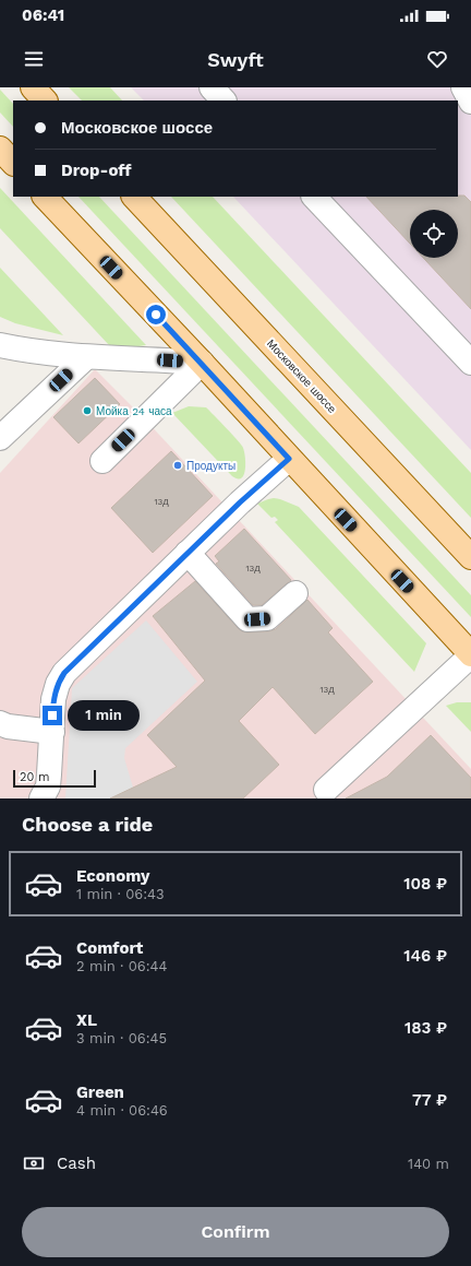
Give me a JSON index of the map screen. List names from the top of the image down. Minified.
{"streets":{"main road":["Московское шоссе"]},"places":["Мойка 24 часа","Продукты"],"house_numbers":["13Д","13Д","13Д"],"scale_bar":"20 m","page":{"status":"06:41","header":"Swyft","banner":["Московское шоссе","Drop-off"],"bubble":"1 min","scale":"20 m","heading":"Choose a ride","list":[{"name":"Economy","note":"1 min · 06:43","value":"108 ₽"},{"name":"Comfort","note":"2 min · 06:44","value":"146 ₽"},{"name":"XL","note":"3 min · 06:45","value":"183 ₽"},{"name":"Green","note":"4 min · 06:46","value":"77 ₽"}],"pay":["Cash","140 m"],"buttons":"Confirm"}}
